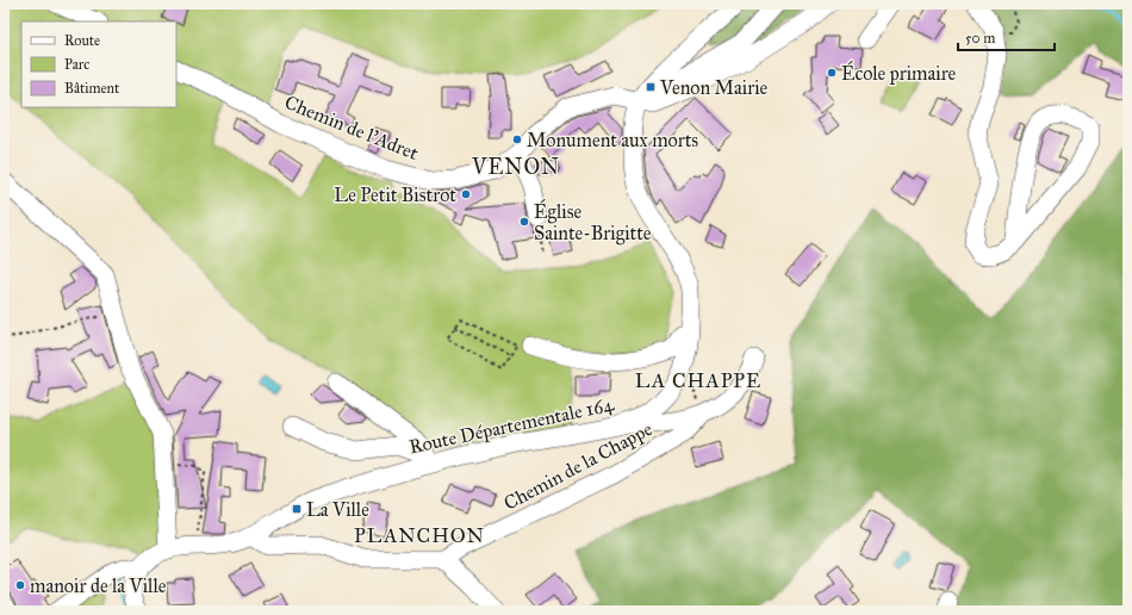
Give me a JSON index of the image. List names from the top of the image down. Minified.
{"streets":{"street":["Chemin de l'Adret","Route Départementale 164","Chemin de la Chappe"]},"crossings":[["Chemin de l'Adret","Route Départementale 164"]],"districts":["VENON","LA CHAPPE","PLANCHON"],"places":{"other":["École primaire","Monument aux morts","Le Petit Bistrot","Église Sainte-Brigitte","manoir de la Ville"],"transit":["Venon Mairie","La Ville"]},"legend":["Route","Parc","Bâtiment"],"scale_bar":"50 m"}
